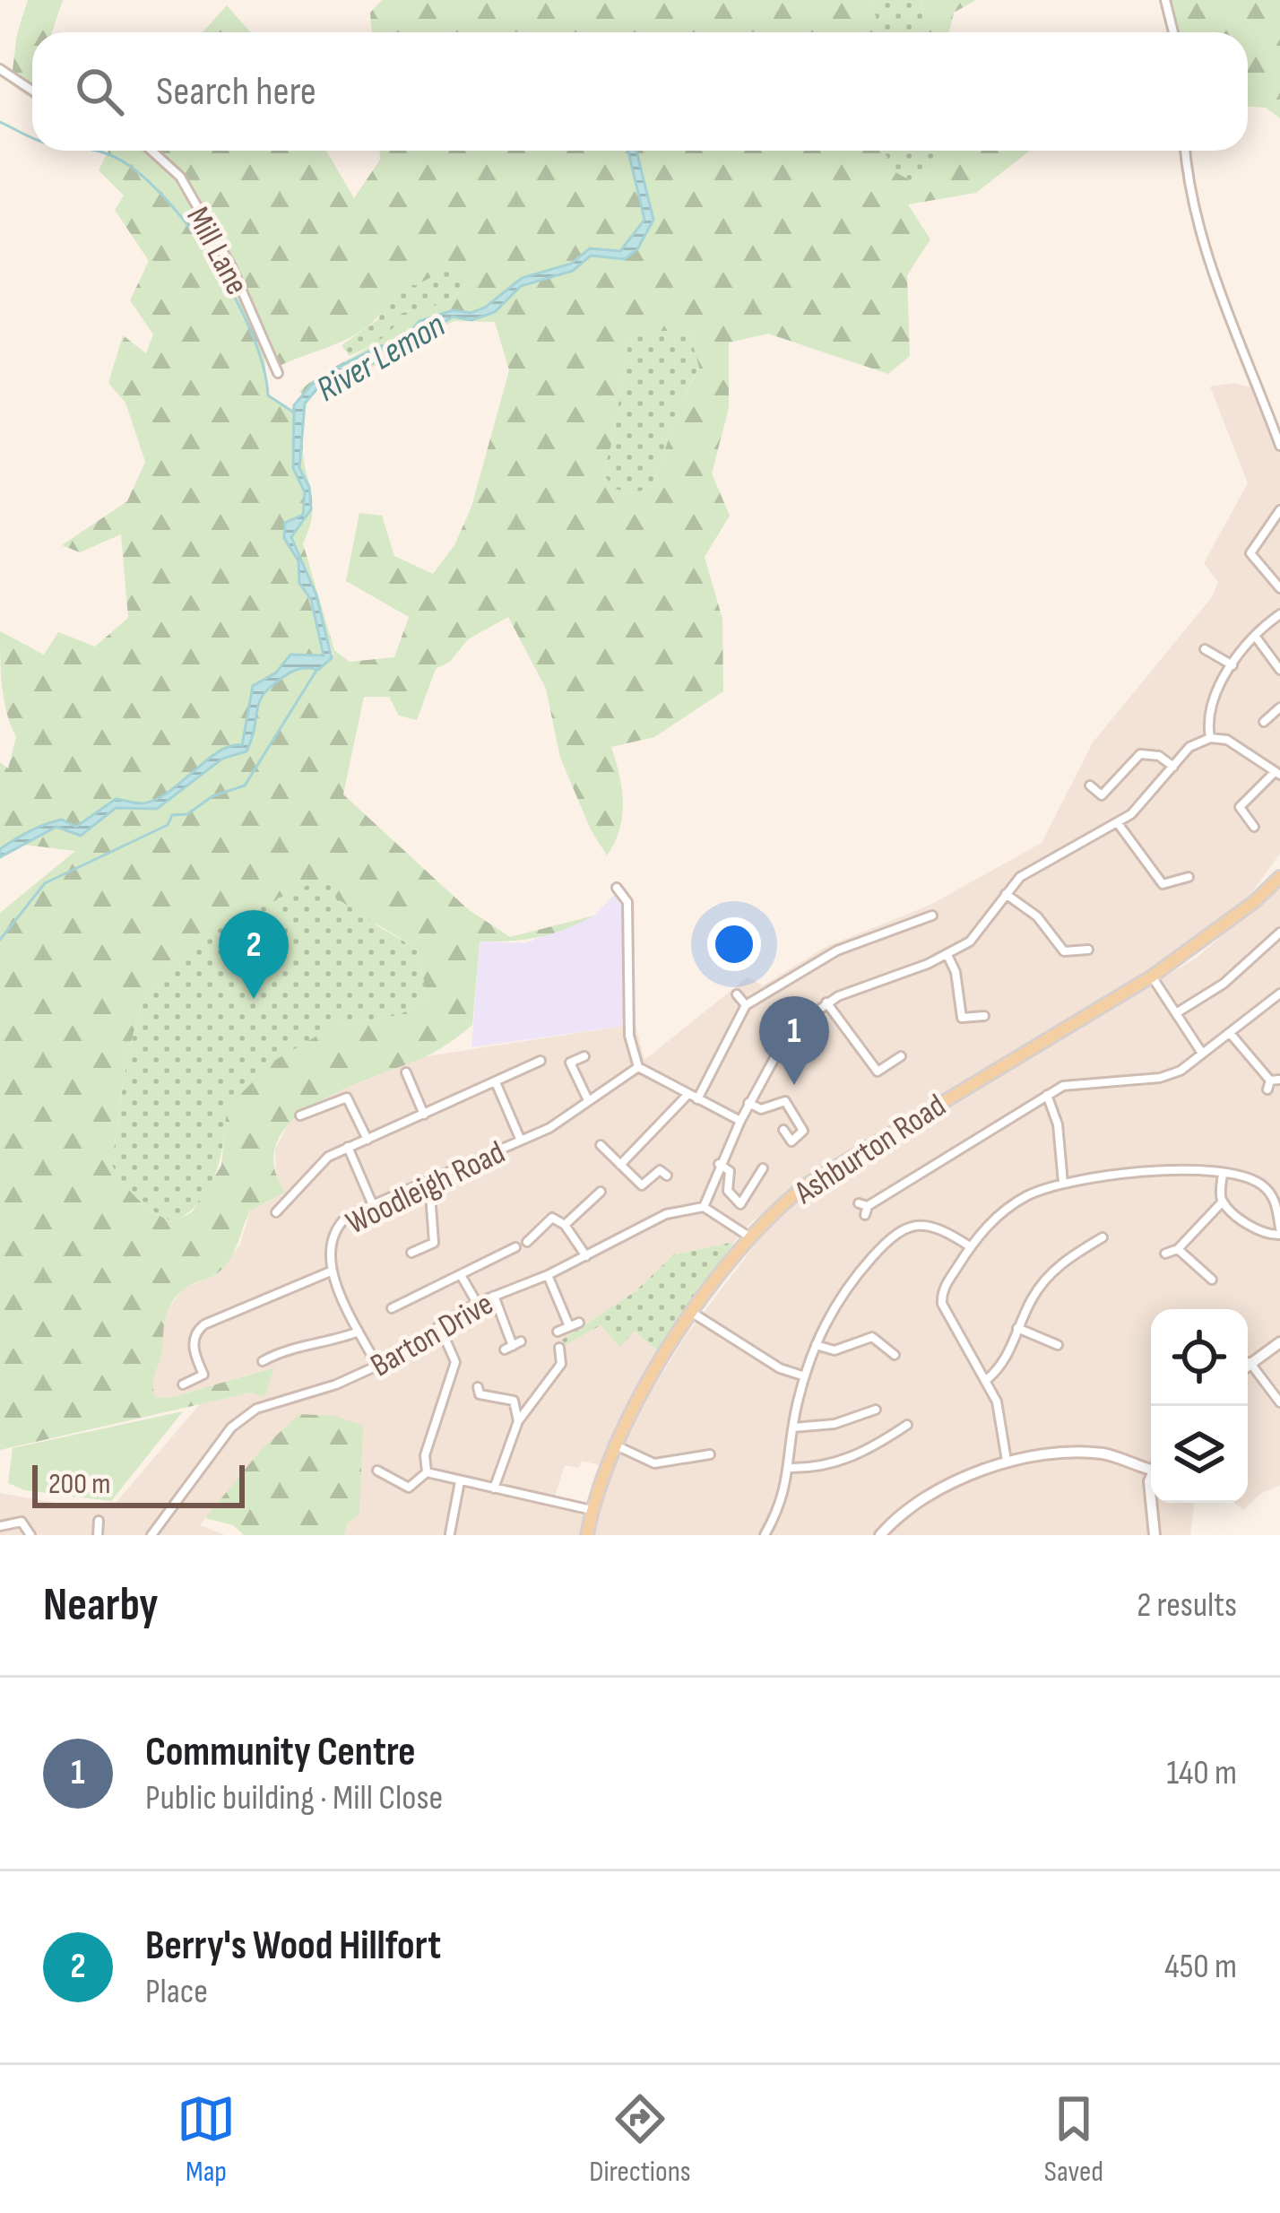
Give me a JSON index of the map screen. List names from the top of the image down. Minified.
{"streets":{"main road":["Ashburton Road"],"street":["Mill Lane","Woodleigh Road","Barton Drive"]},"crossings":[["Woodleigh Road","Barton Drive"]],"water":["River Lemon"],"scale_bar":"200 m","page":{"search":"Search here","pins":["2","1"],"scale":"200 m","heading":["Nearby","2 results"],"list":[{"mark":"1","name":"Community Centre","note":"Public building · Mill Close","value":"140 m"},{"mark":"2","name":"Berry's Wood Hillfort","note":"Place","value":"450 m"}],"nav":["Map","Directions","Saved"]}}
